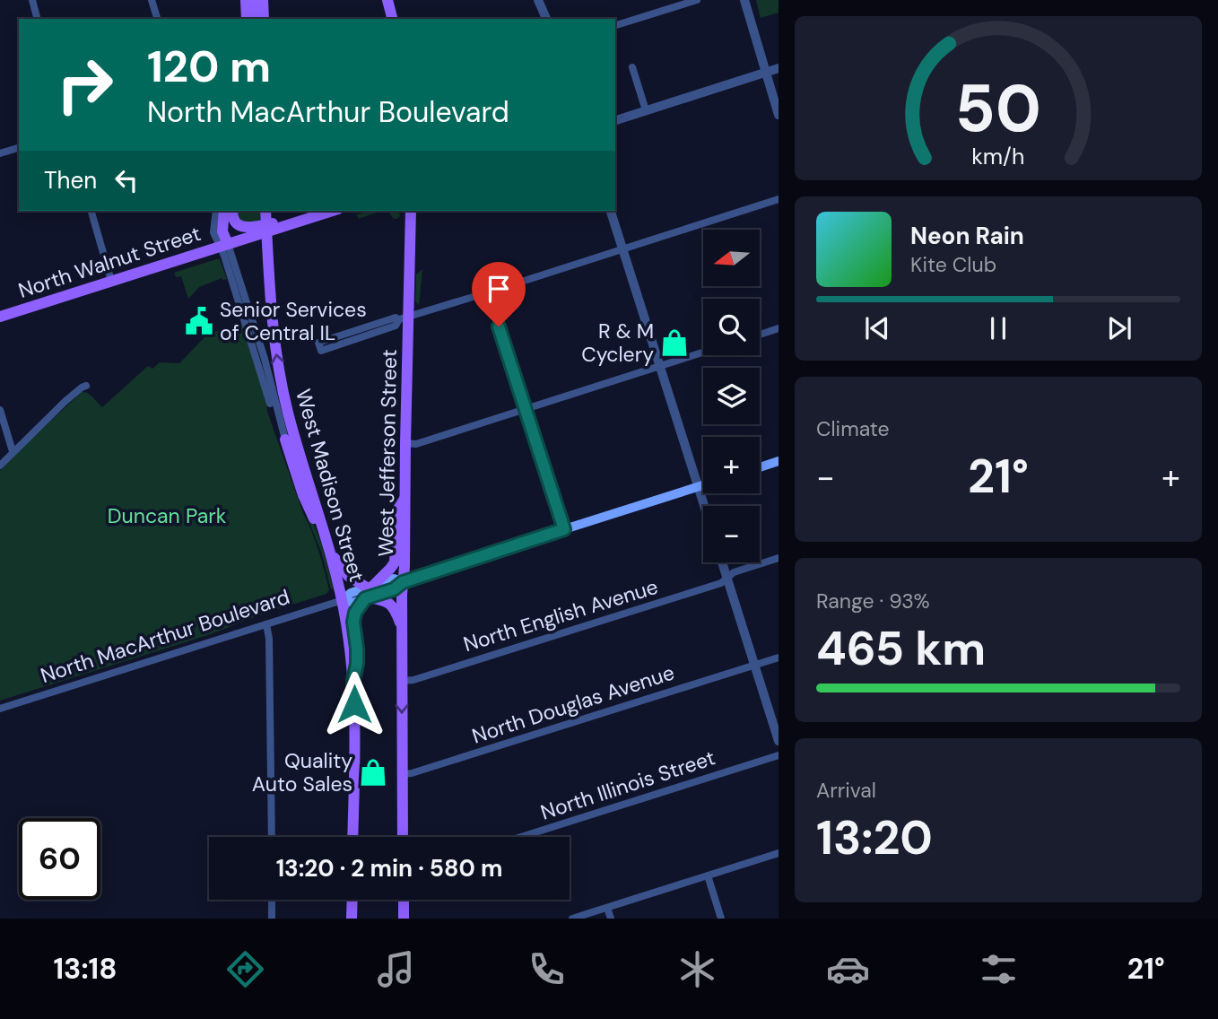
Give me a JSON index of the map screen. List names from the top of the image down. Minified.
{"streets":{"main road":["North Walnut Street","West Jefferson Street","West Madison Street","North MacArthur Boulevard"],"street":["North English Avenue","North Douglas Avenue","North Illinois Street"]},"crossings":[["West Jefferson Street","North English Avenue"],["West Jefferson Street","North MacArthur Boulevard"],["West Jefferson Street","North Douglas Avenue"],["West Madison Street","North MacArthur Boulevard"]],"parks":["Duncan Park"],"places":{"public building":["Senior Services of Central IL"],"shop":["R & M Cyclery","Quality Auto Sales"]},"north":"left","page":{"turn":["120 m","North MacArthur Boulevard"],"then":"Then","song":["Neon Rain","Kite Club"],"map_buttons":["+","−"],"tile":["Climate",["Range · 93%","465 km"],["Arrival","13:20"]],"heat":["−","21°","+"],"limit":"60","trip":"13:20 · 2 min · 580 m","tabs":["13:18","21°"],"gauge":["50","km/h"]}}
